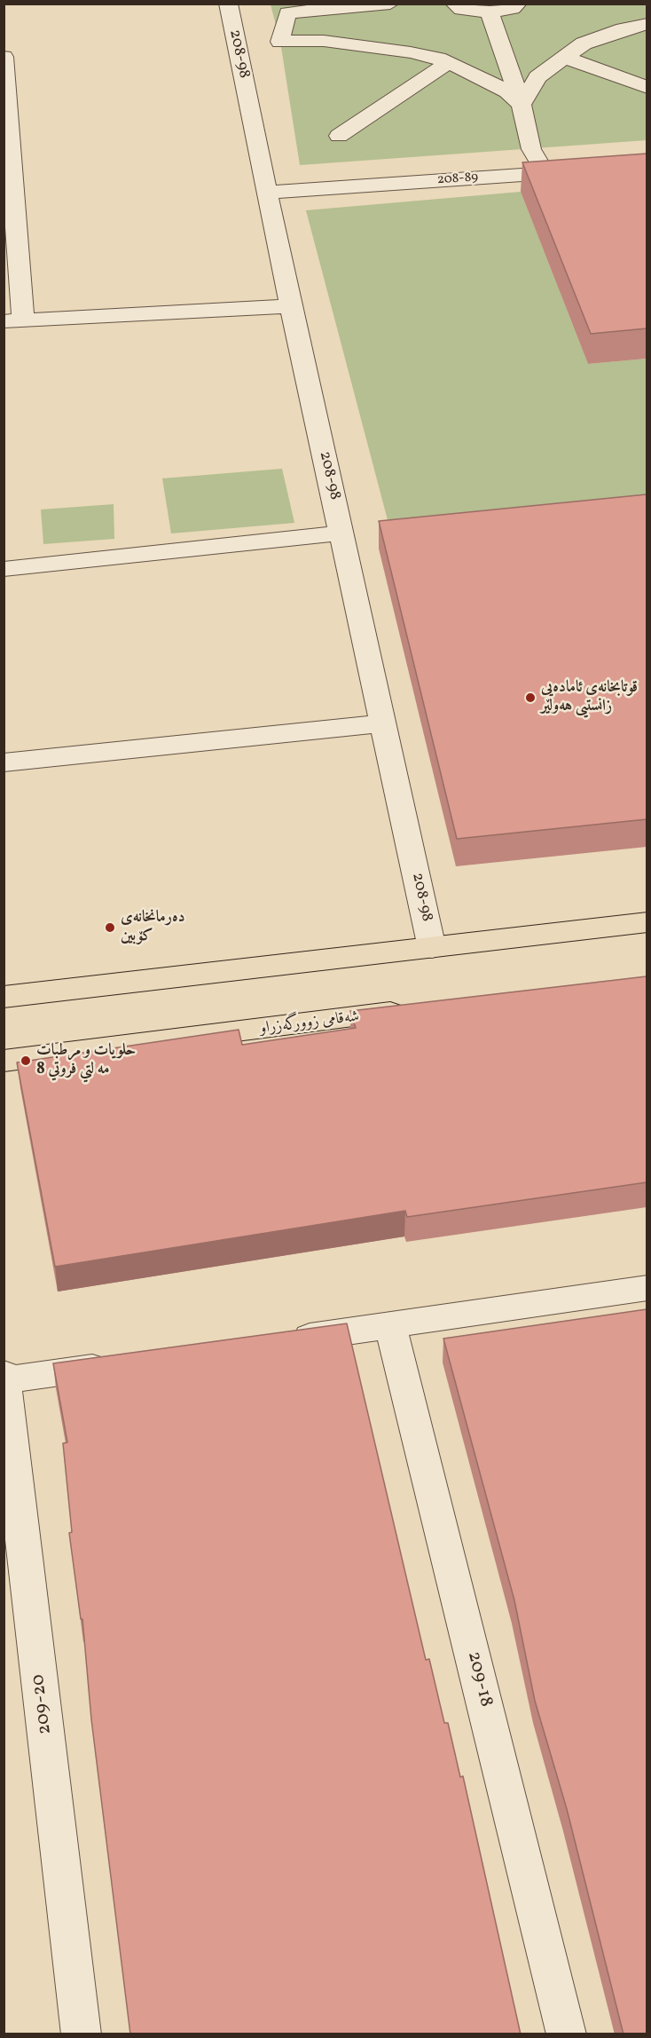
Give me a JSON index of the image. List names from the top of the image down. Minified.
{"streets":{"main road":["شەقامی زوورگەزراو"],"street":["208-98","208-89","209-18","209-20"]},"crossings":[["208-98","208-89"]],"places":["قوتابخانەی ئامادەیی زانستیی هەولێر","دەرمانخانەی کۆبین","حلويات و مرطبات مه لتي فروتي 8"]}
